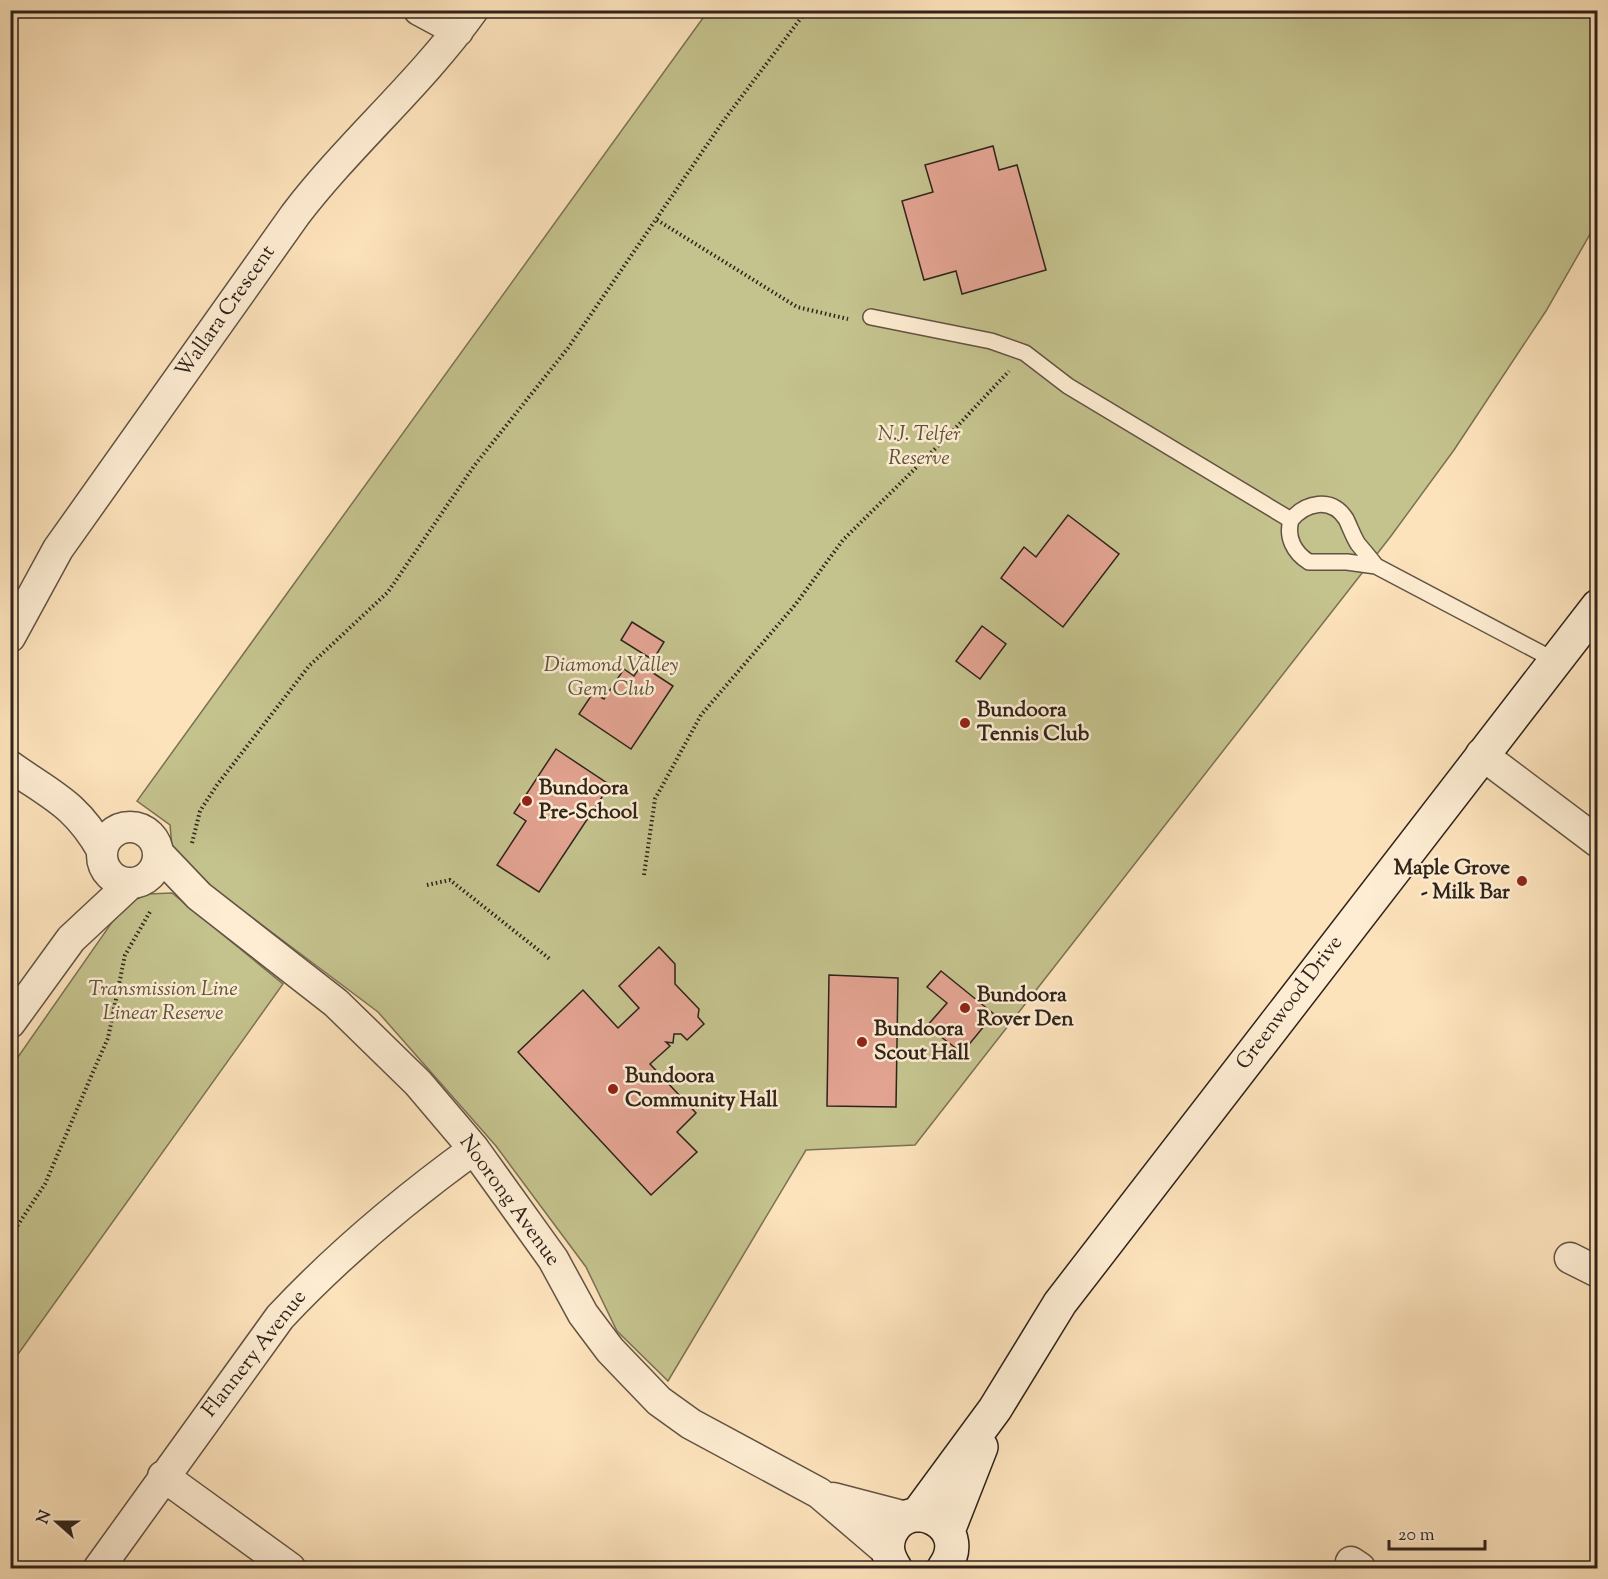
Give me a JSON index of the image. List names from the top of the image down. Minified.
{"streets":{"street":["Wallara Crescent","Greenwood Drive","Noorong Avenue","Flannery Avenue"]},"crossings":[["Greenwood Drive","Noorong Avenue"],["Noorong Avenue","Flannery Avenue"]],"parks":["N.J. Telfer Reserve","Diamond Valley Gem Club","Transmission Line Linear Reserve"],"places":["Bundoora Tennis Club","Bundoora Pre-School","Maple Grove - Milk Bar","Bundoora Rover Den","Bundoora Scout Hall","Bundoora Community Hall"],"scale_bar":"20 m","north":"left"}
